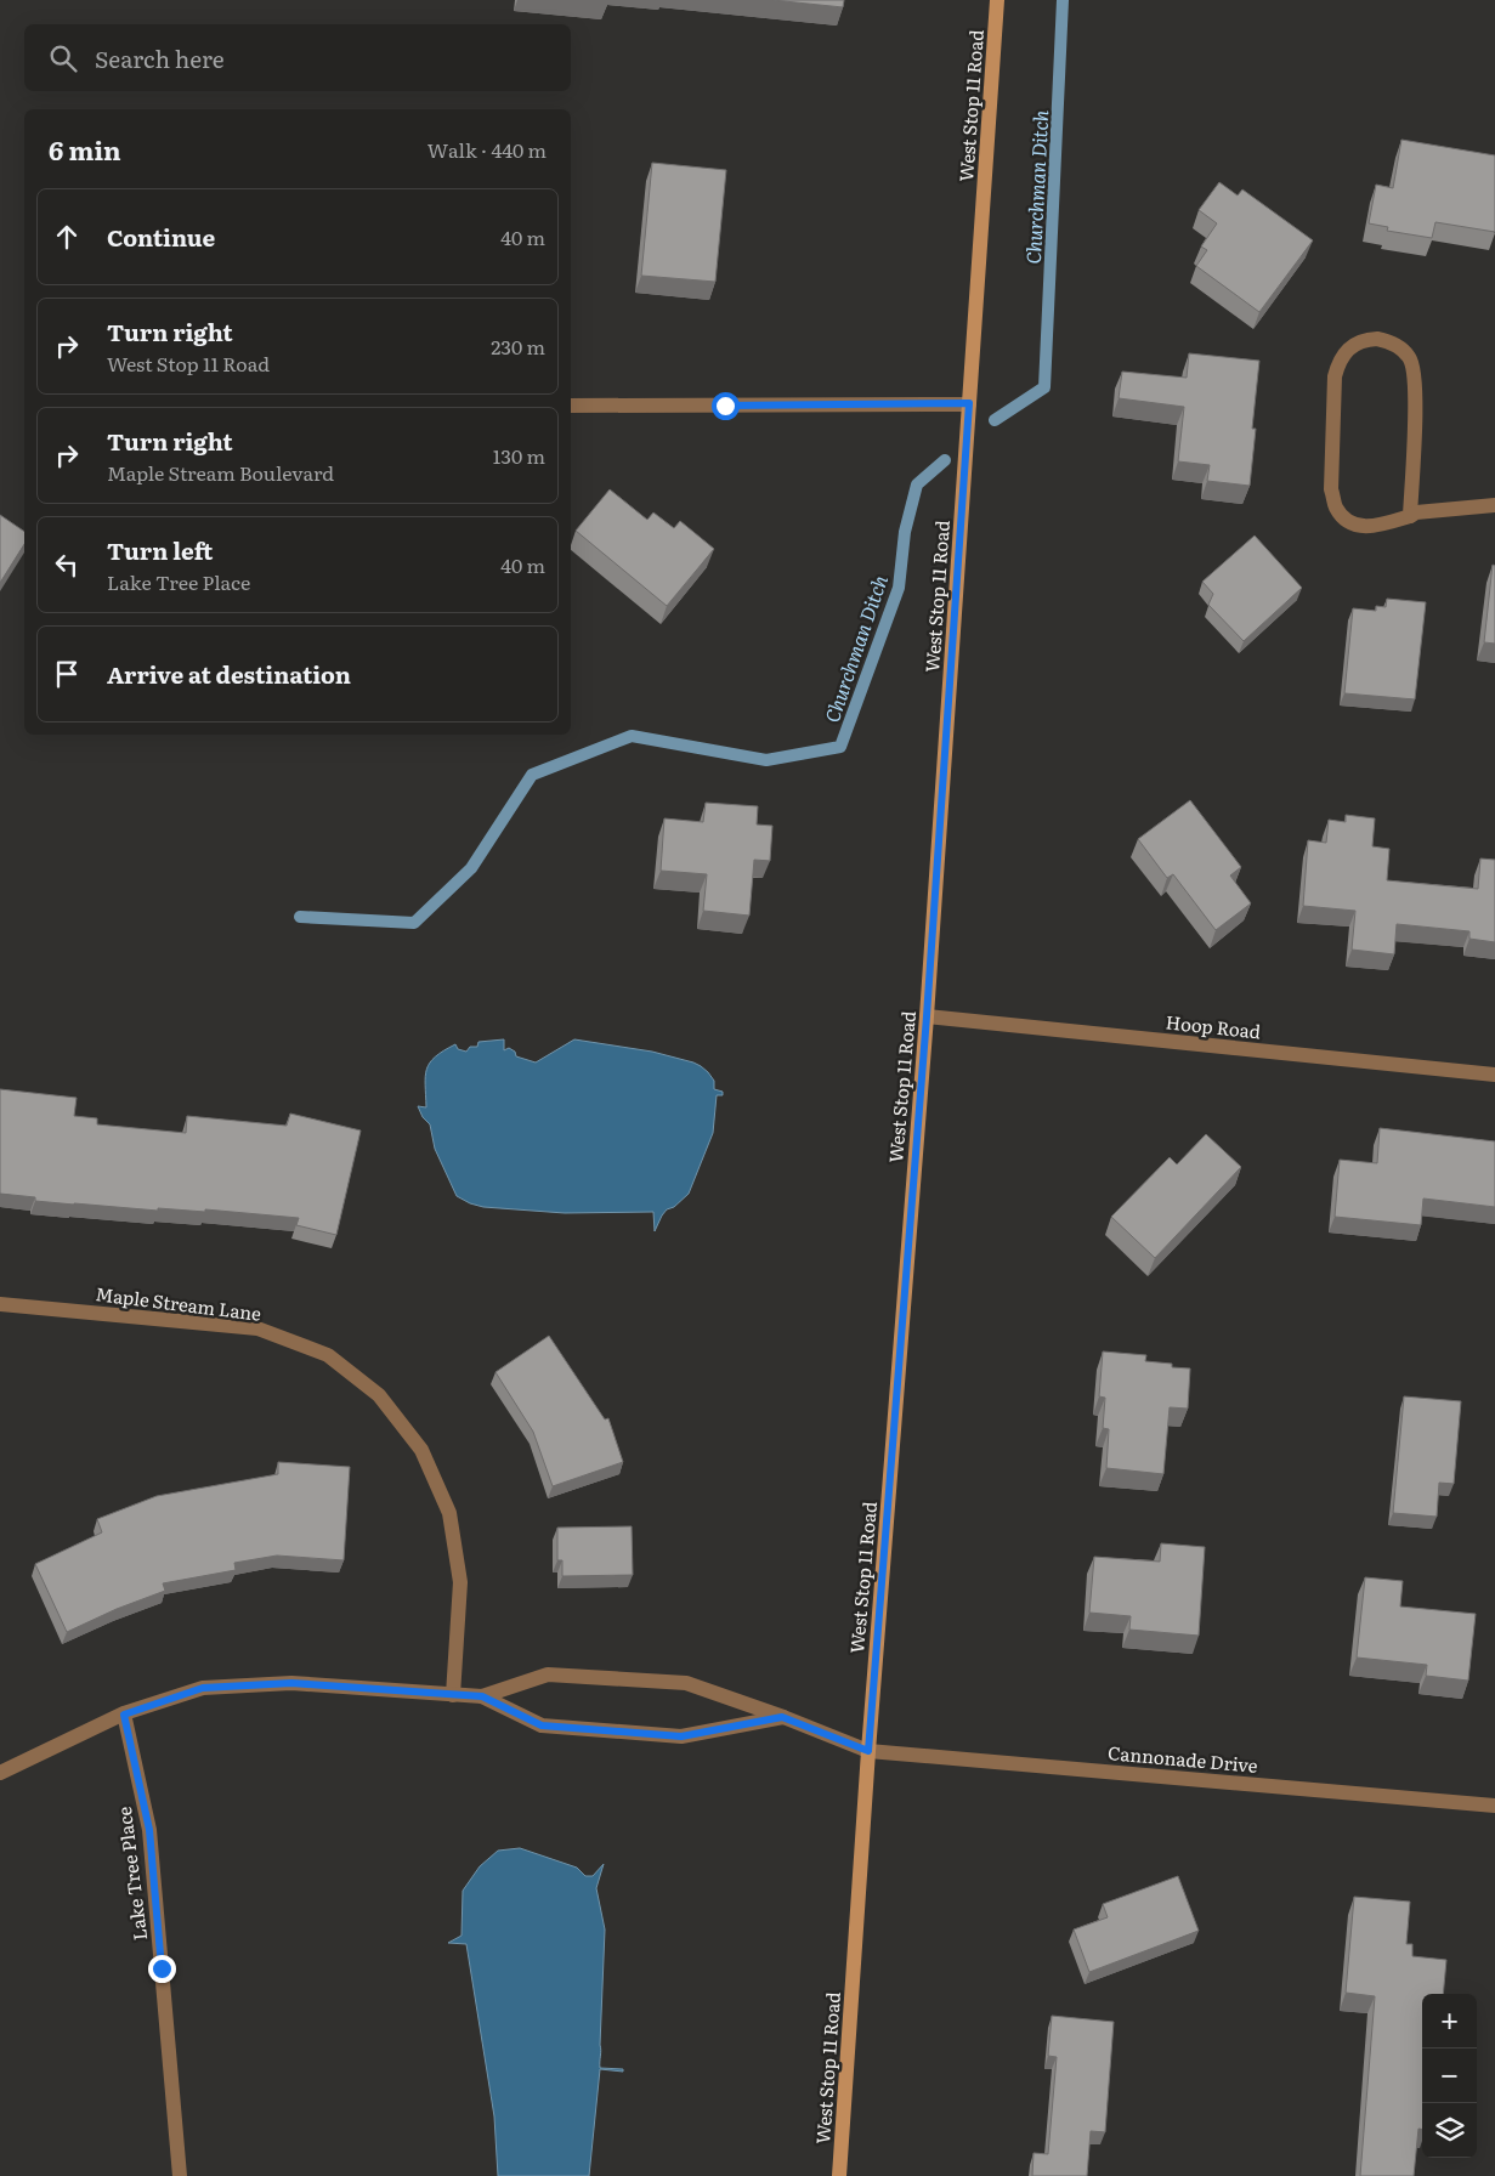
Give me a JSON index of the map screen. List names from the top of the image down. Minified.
{"streets":{"main road":["West Stop 11 Road"],"street":["Hoop Road","Maple Stream Lane","Cannonade Drive","Lake Tree Place"]},"crossings":[["West Stop 11 Road","Hoop Road"],["West Stop 11 Road","Cannonade Drive"]],"water":["Churchman Ditch"],"page":{"search":"Search here","heading":["6 min","Walk · 440 m"],"list":[["Continue","40 m"],["Turn right","West Stop 11 Road","230 m"],["Turn right","Maple Stream Boulevard","130 m"],["Turn left","Lake Tree Place","40 m"],"Arrive at destination"],"map_buttons":["+","−"]}}
